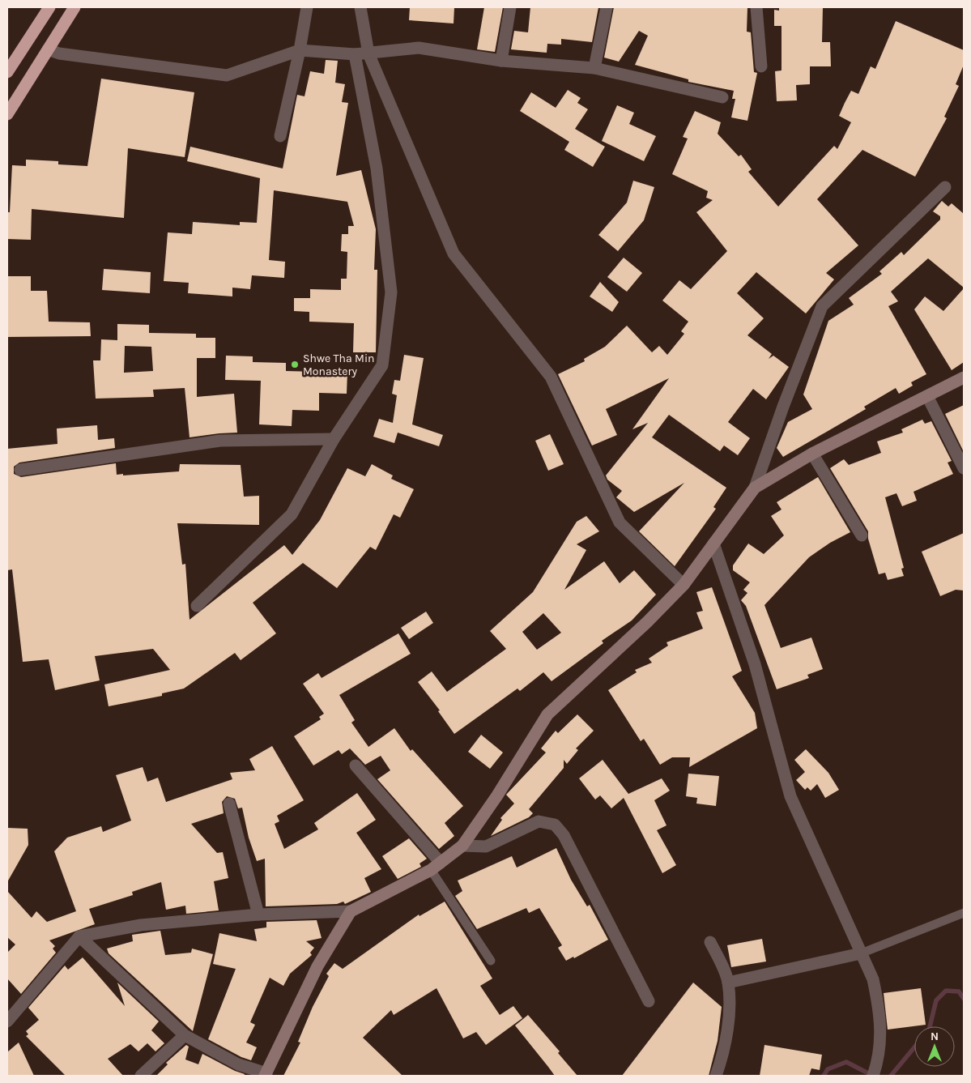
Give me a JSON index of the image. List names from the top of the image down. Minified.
{"places":["Shwe Tha Min Monastery"],"north":"top"}
